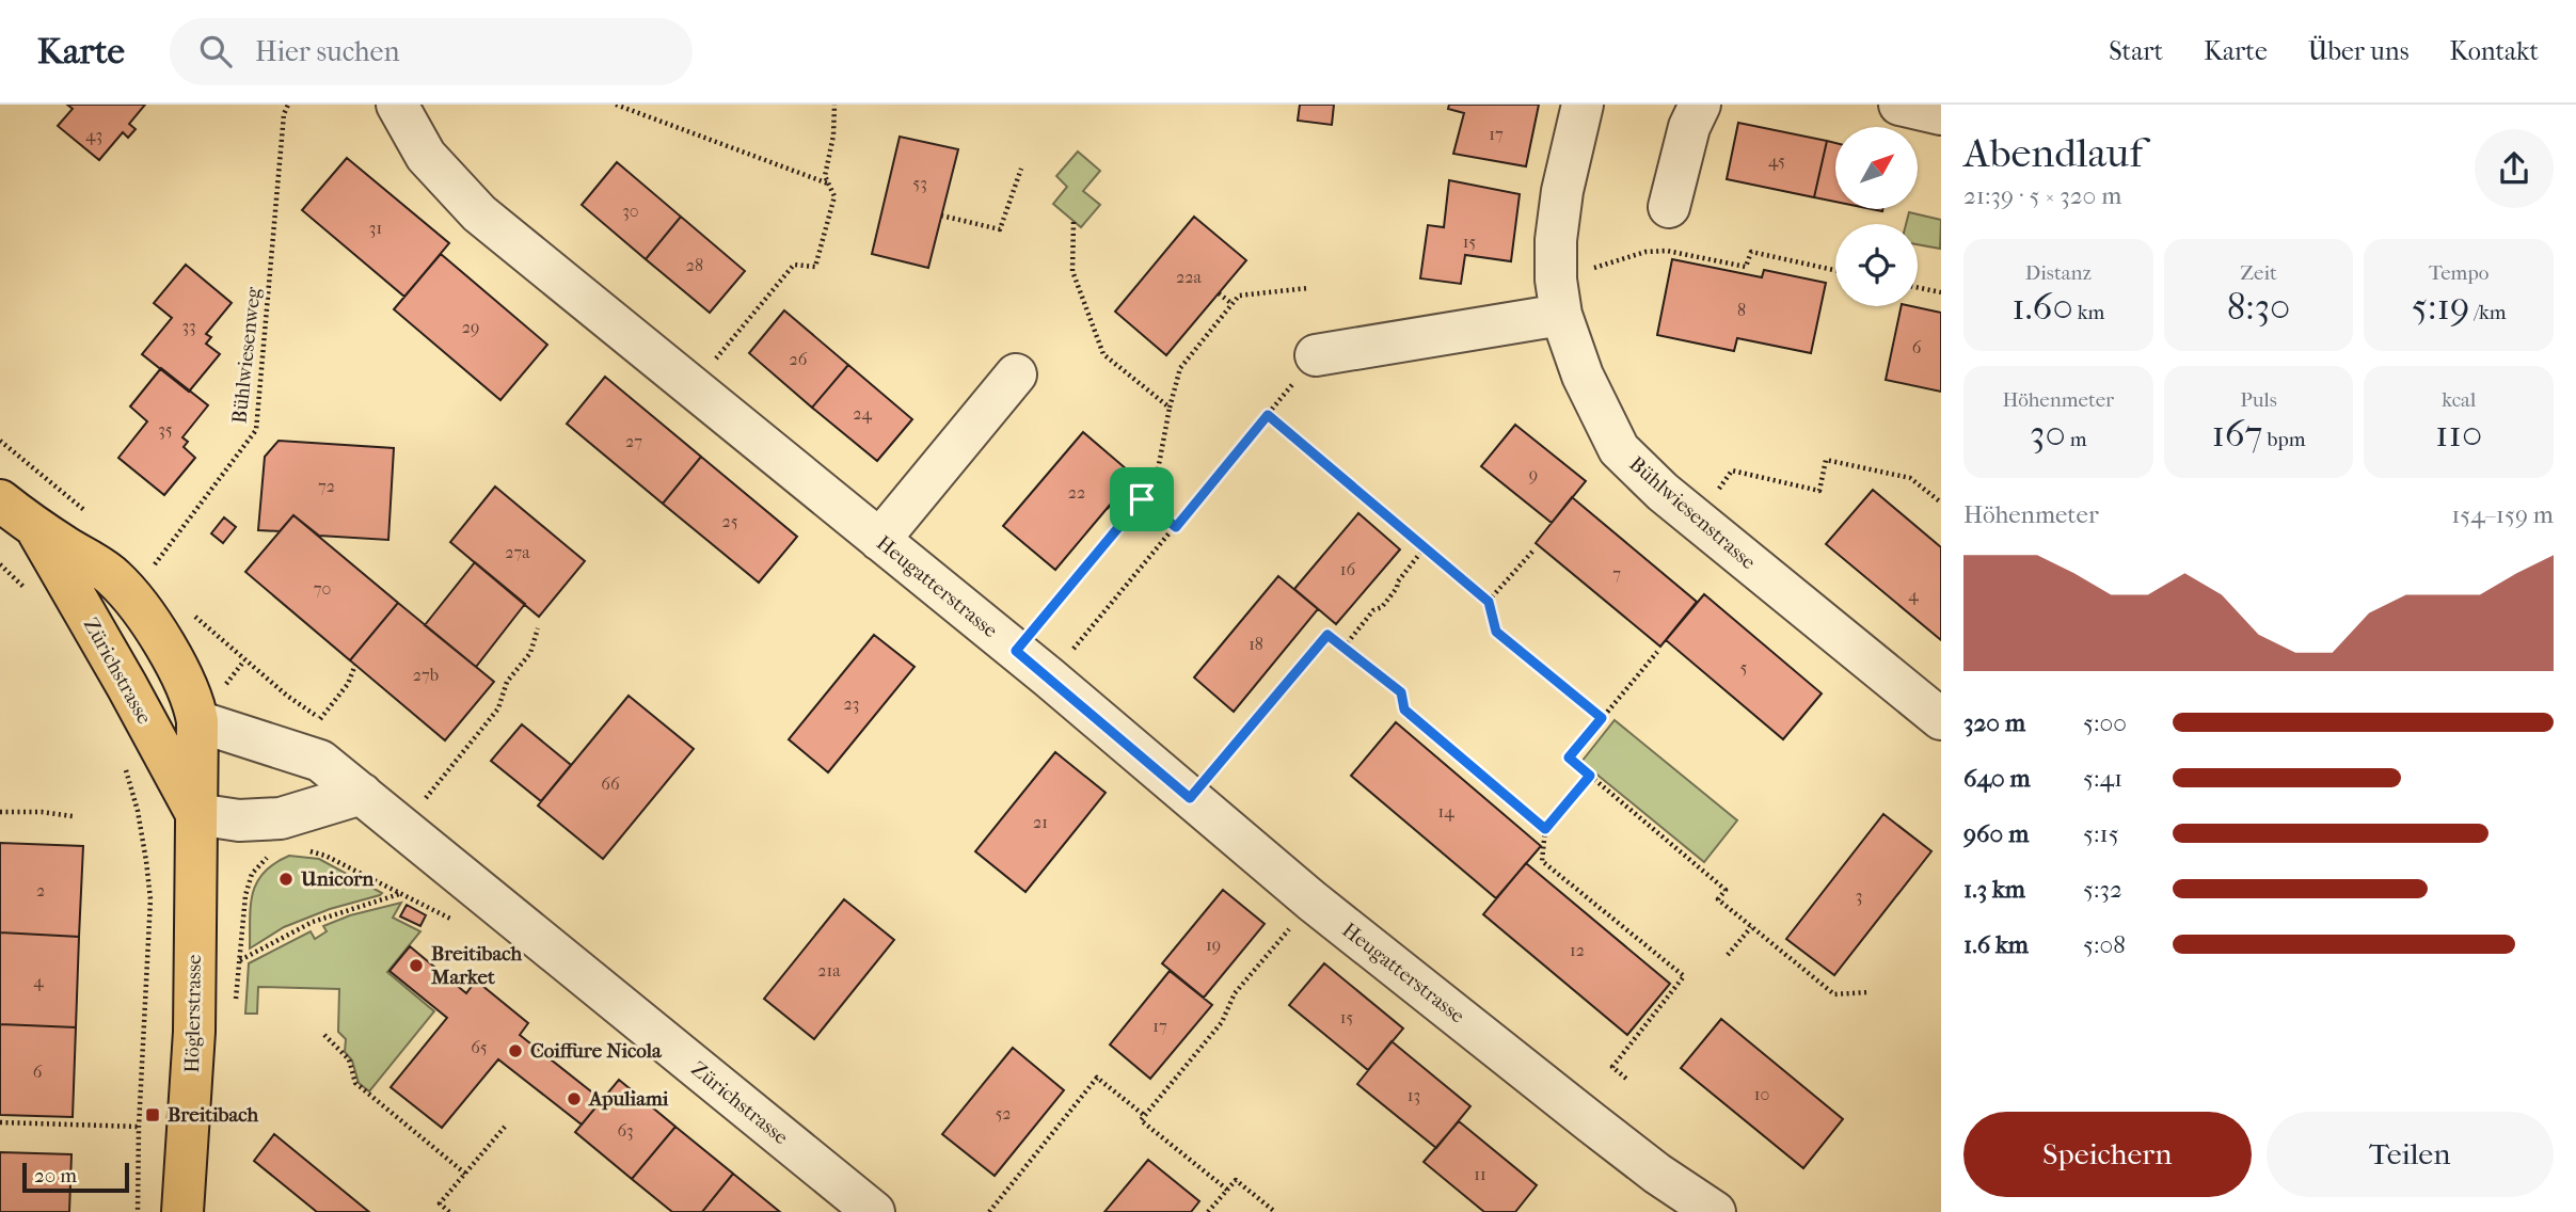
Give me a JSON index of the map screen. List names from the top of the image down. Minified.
{"streets":{"main road":["Zürichstrasse","Höglerstrasse"],"street":["Bühlwiesenstrasse","Heugatterstrasse"],"path":["Bühlwiesenweg"]},"crossings":[["Zürichstrasse","Höglerstrasse"]],"places":{"other":["Unicorn","Breitibach Market","Coiffure Nicola","Apuliami"],"transit":["Breitibach"]},"house_numbers":["17","43","45","53","30","31","15","28","22a","8","33","29","6","26","24","35","27","9","72","22","25","27a","16","7","70","4","18","5","27b","23","66","14","21","2","3","19","12","21a","4","15","17","65","6","10","13","52","63","11"],"scale_bar":"20 m","north":"top right","page":{"header":"Karte","search":"Hier suchen","nav":["Start","Karte","Über uns","Kontakt"],"heading":["Abendlauf","21:39 · 5 × 320 m"],"stats":[["Distanz","1.60 km"],["Zeit","8:30"],["Tempo","5:19 /km"],["Höhenmeter","30 m"],["Puls","167 bpm"],["kcal","110"]],"chart":["Höhenmeter","154–159 m"],"list":[{"name":"320 m","note":"5:00"},{"name":"640 m","note":"5:41"},{"name":"960 m","note":"5:15"},{"name":"1.3 km","note":"5:32"},{"name":"1.6 km","note":"5:08"}],"buttons":["Speichern","Teilen"],"scale":"20 m"}}
